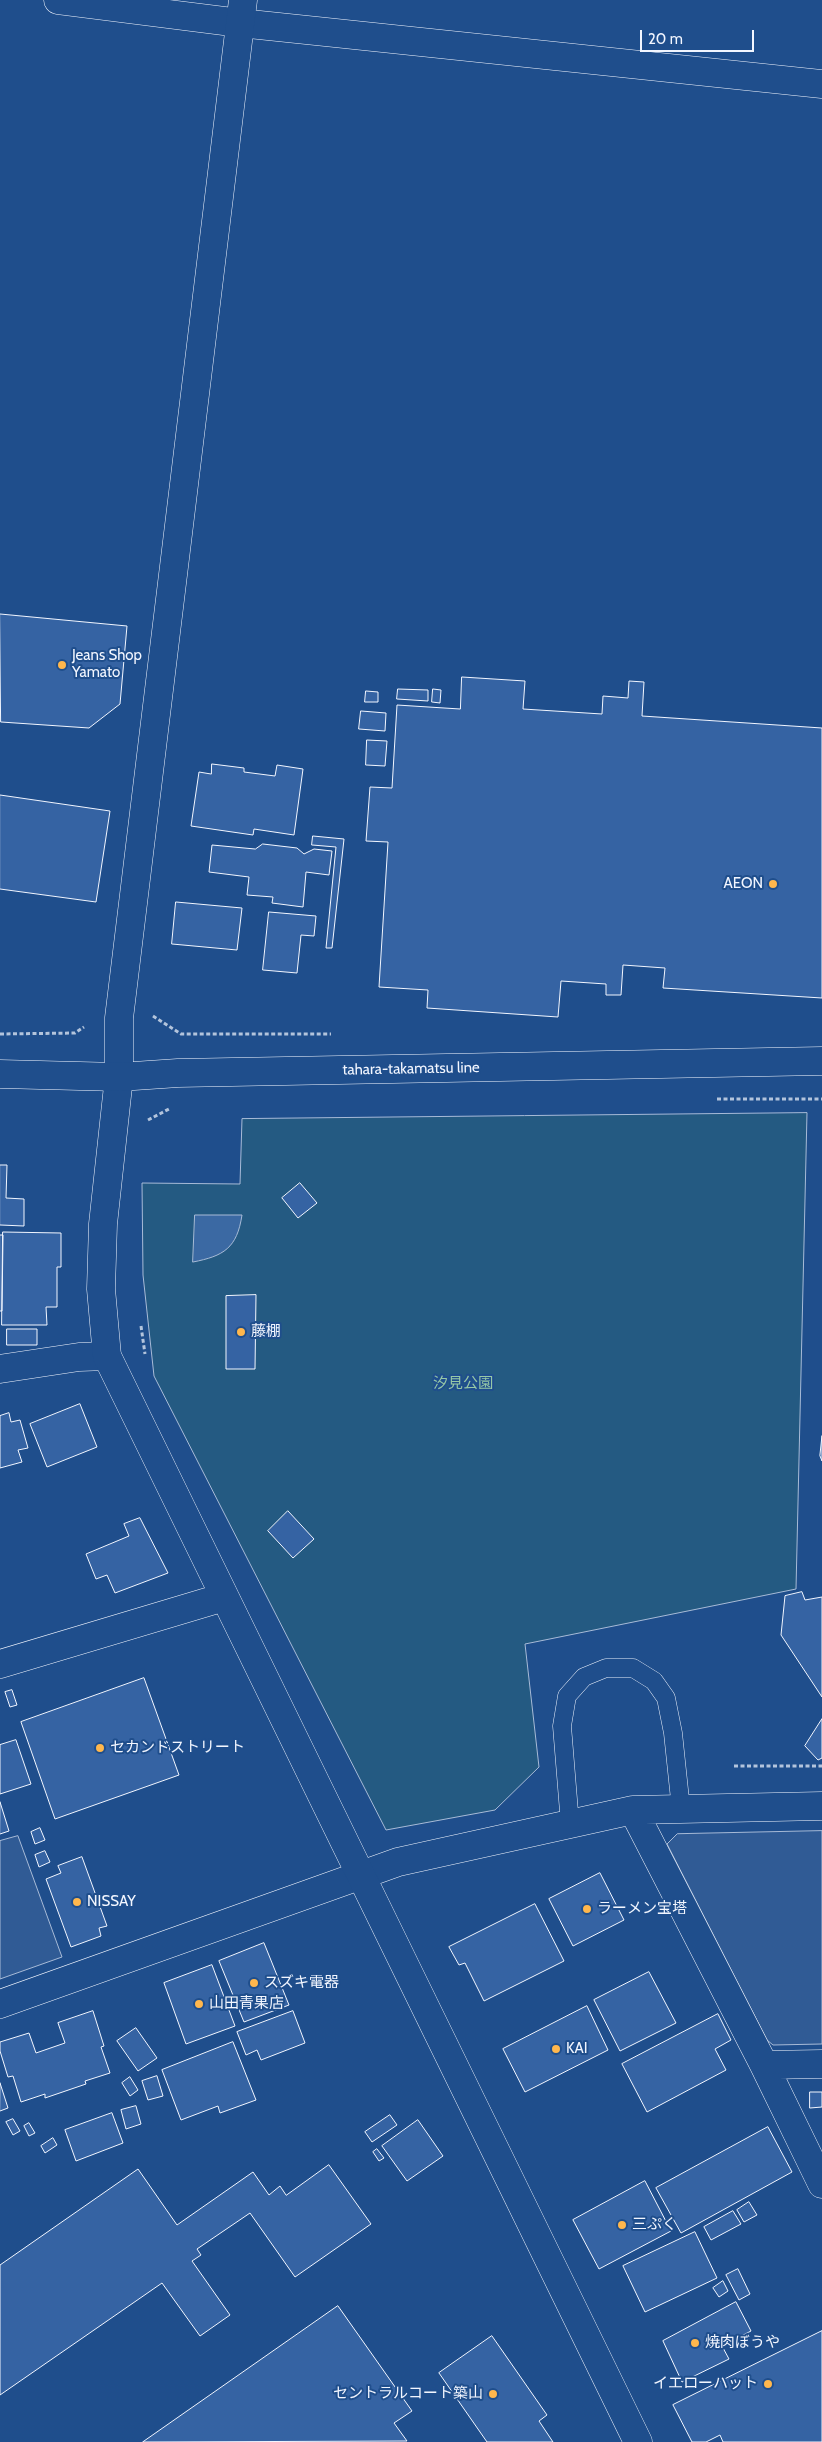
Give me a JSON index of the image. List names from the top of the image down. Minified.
{"streets":{"street":["tahara-takamatsu line"]},"parks":["汐見公園"],"places":["Jeans Shop Yamato","AEON","藤棚","セカンドストリート","NISSAY","ラーメン宝塔","スズキ電器","山田青果店","KAI","三ぷく","焼肉ぼうや","イエローハット","セントラルコート築山"],"scale_bar":"20 m"}
